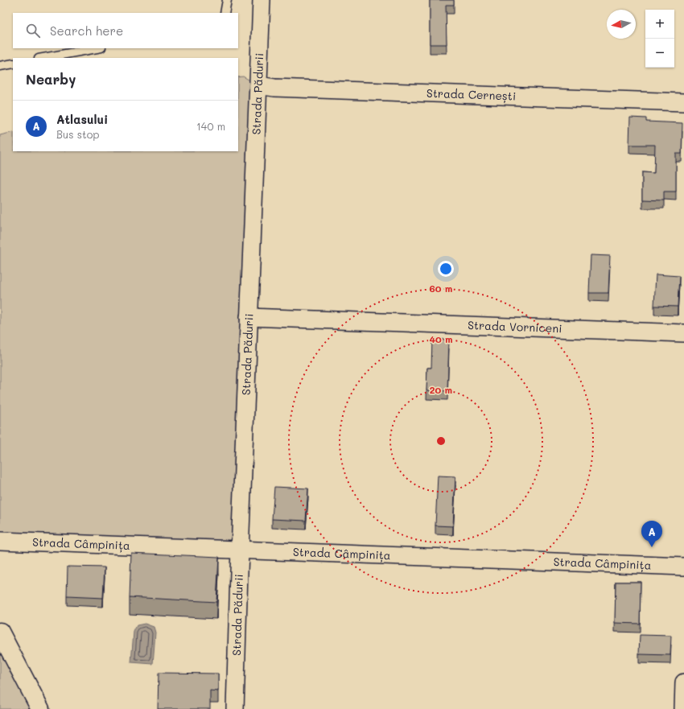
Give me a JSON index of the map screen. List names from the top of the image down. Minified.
{"streets":{"street":["Strada Pădurii","Strada Cernești","Strada Vorniceni","Strada Câmpinița"]},"crossings":[["Strada Pădurii","Strada Cernești"],["Strada Pădurii","Strada Vorniceni"],["Strada Pădurii","Strada Câmpinița"]],"north":"left","page":{"map_buttons":["+","−"],"search":"Search here","heading":"Nearby","list":[{"mark":"A","name":"Atlasului","note":"Bus stop","value":"140 m"}],"pins":"A"},"rings":["60 m","40 m","20 m"]}
